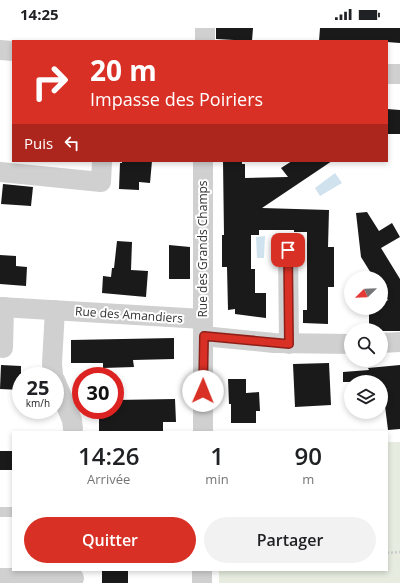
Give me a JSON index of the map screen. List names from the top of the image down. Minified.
{"streets":{"street":["Rue des Grands Champs","Rue des Amandiers"]},"crossings":[["Rue des Grands Champs","Rue des Amandiers"]],"north":"bottom left","page":{"status":"14:25","turn":["20 m","Impasse des Poiriers"],"then":"Puis","speed":"25 km/h","limit":"30","eta":["14:26","Arrivée","1","min","90","m"],"buttons":["Quitter","Partager"]}}
